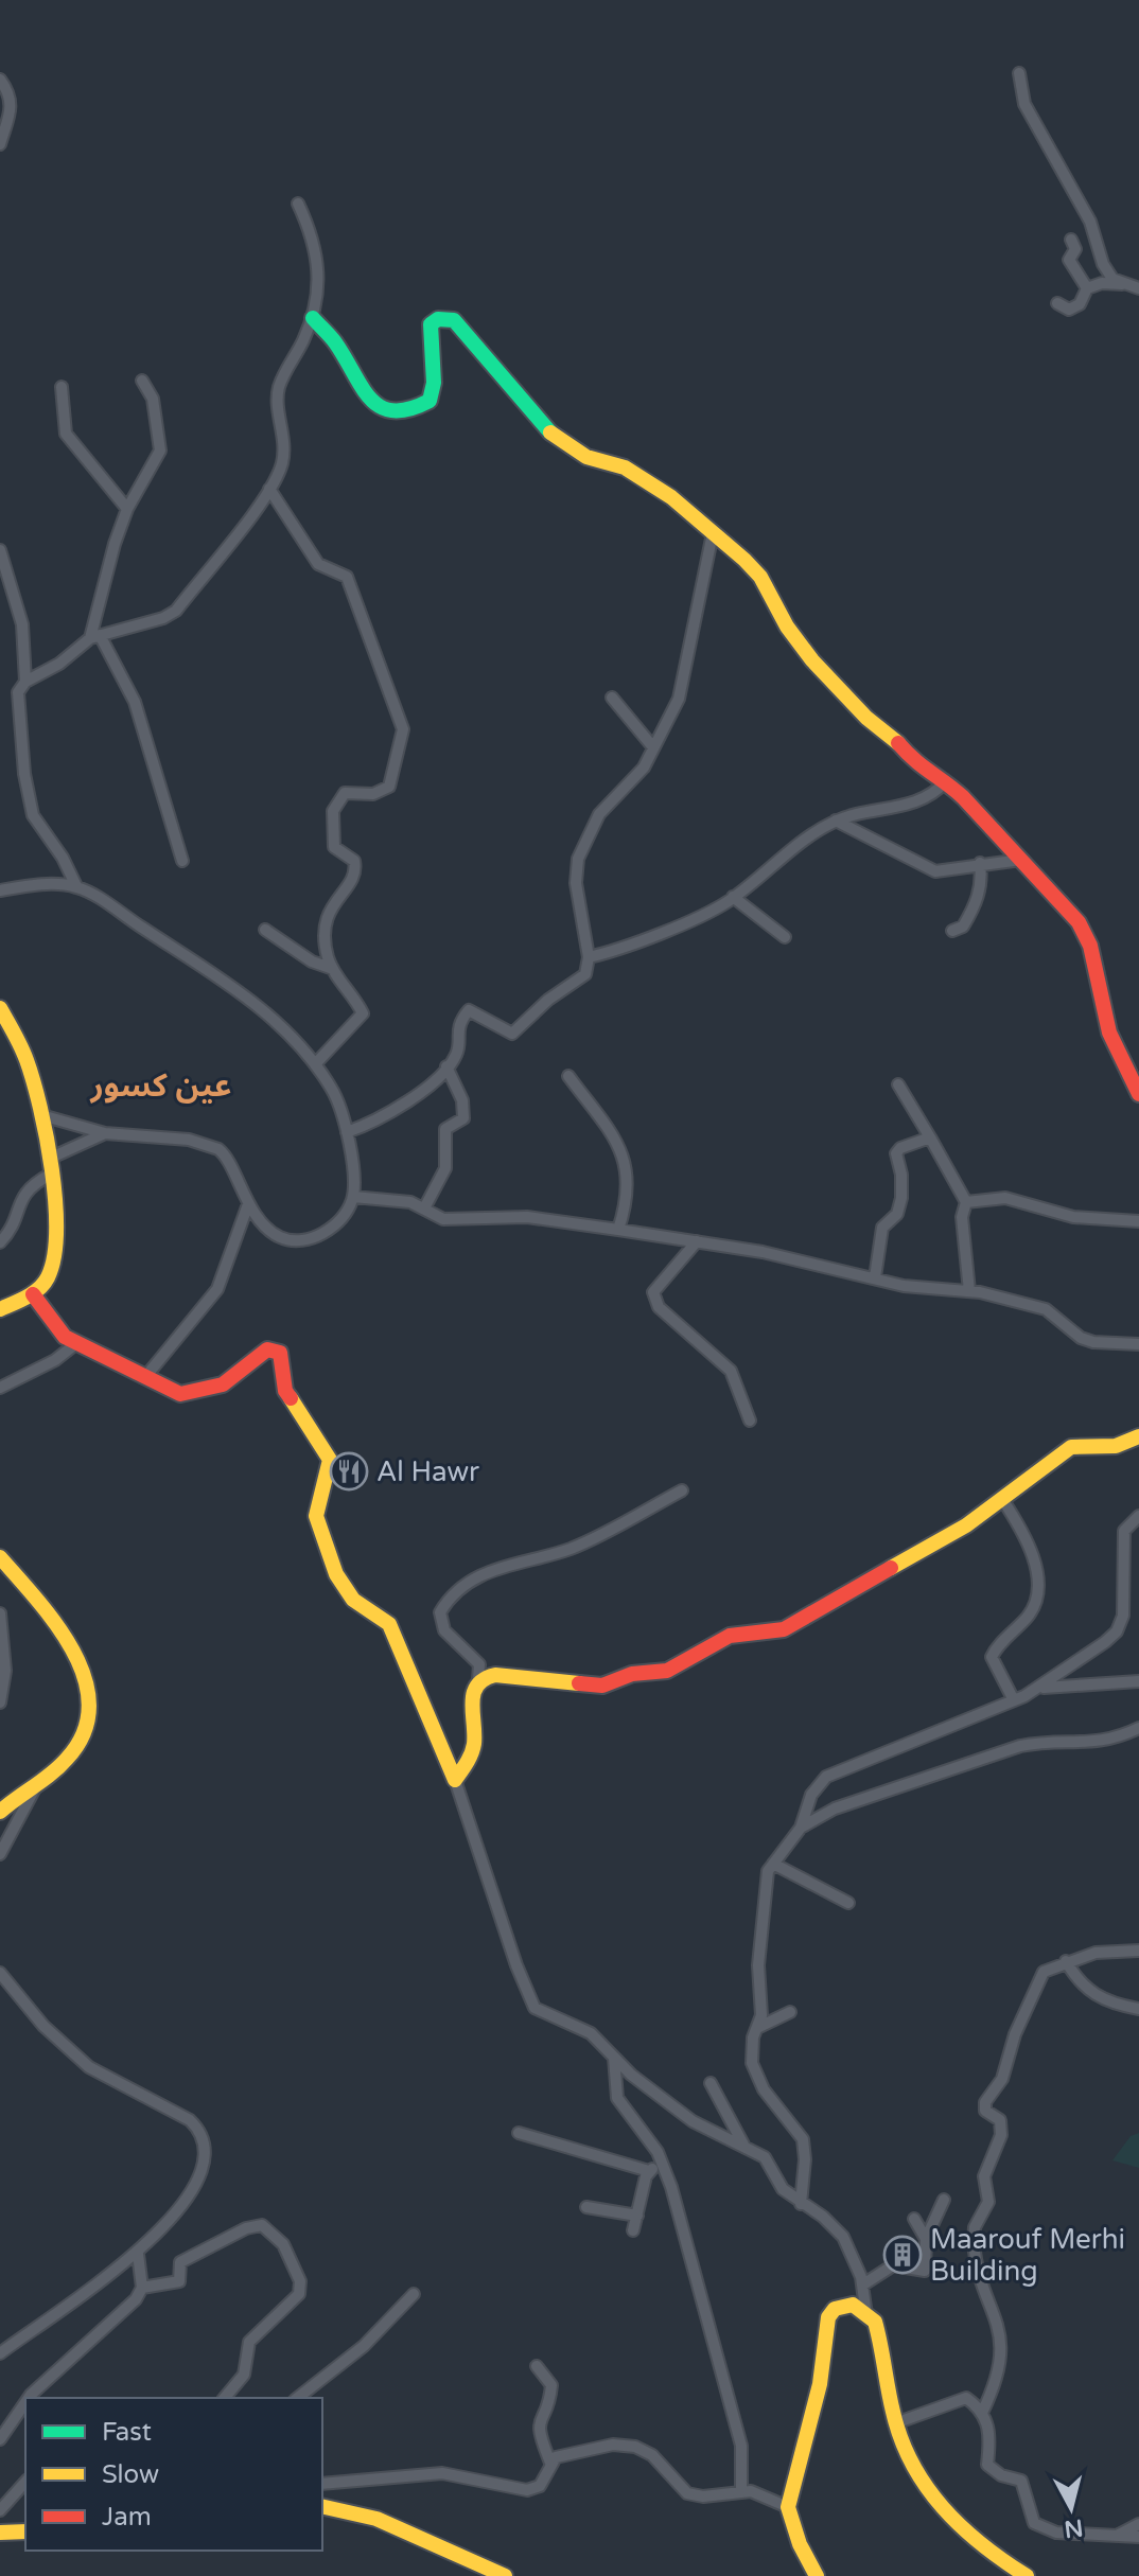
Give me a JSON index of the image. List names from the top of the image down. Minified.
{"districts":["عين كسور"],"places":{"restaurant":["Al Hawr"],"building":["Maarouf Merhi Building"]},"legend":["Fast","Slow","Jam"],"north":"bottom"}
